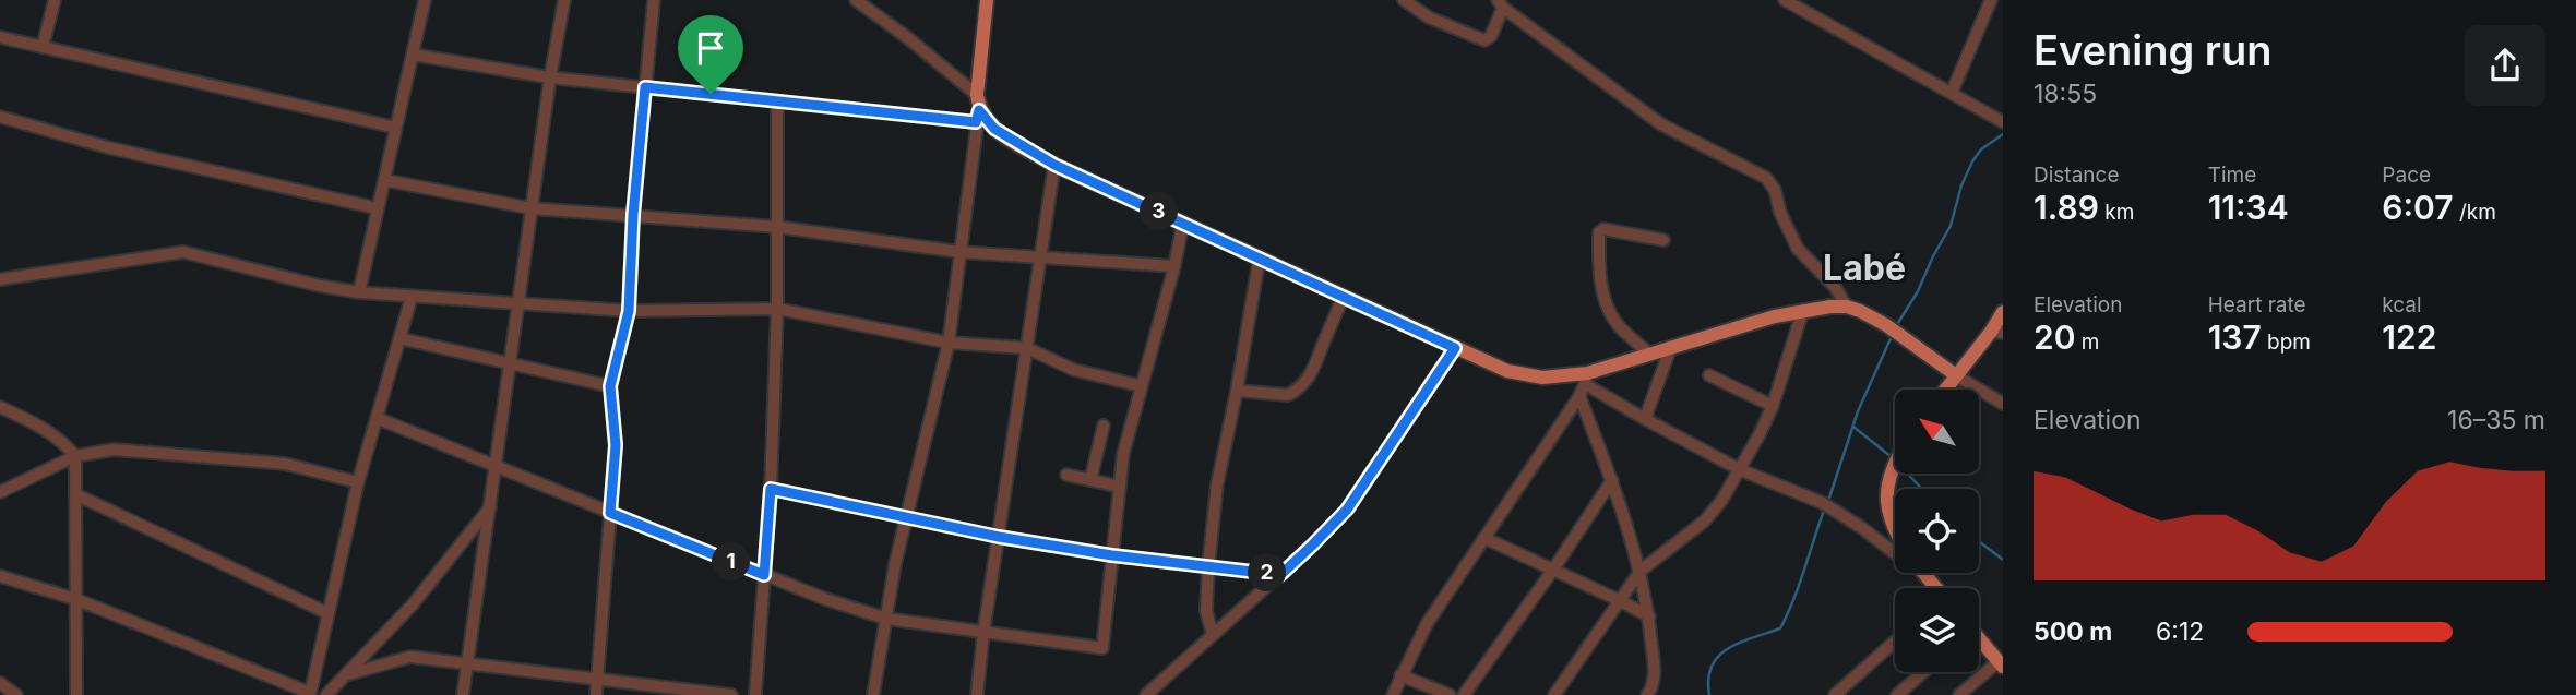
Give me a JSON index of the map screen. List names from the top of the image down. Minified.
{"districts":["Labé"],"north":"top left","page":{"heading":["Evening run","18:55"],"stats":[["Distance","1.89 km"],["Time","11:34"],["Pace","6:07 /km"],["Elevation","20 m"],["Heart rate","137 bpm"],["kcal","122"]],"pins":["3","1","2"],"chart":["Elevation","16–35 m"],"list":[{"name":"500 m","note":"6:12"}]}}
